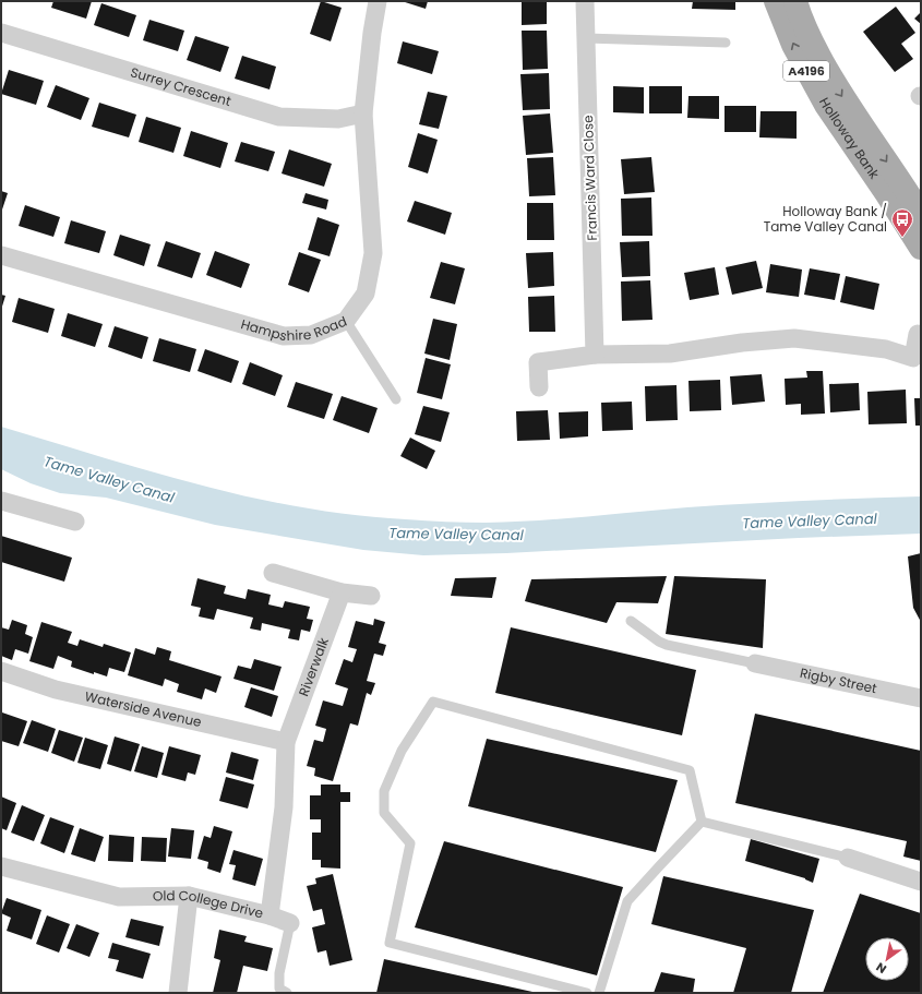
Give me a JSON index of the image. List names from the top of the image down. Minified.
{"streets":{"main road":["A4196","Holloway Bank"],"street":["Surrey Crescent","Francis Ward Close","Hampshire Road","Riverwalk","Rigby Street","Waterside Avenue","Old College Drive"]},"crossings":[["Surrey Crescent","Hampshire Road"],["Riverwalk","Waterside Avenue"],["Riverwalk","Old College Drive"],["Waterside Avenue","Old College Drive"]],"water":["Tame Valley Canal"],"places":{"bus stop":["Holloway Bank / Tame Valley Canal"]},"north":"bottom left"}
